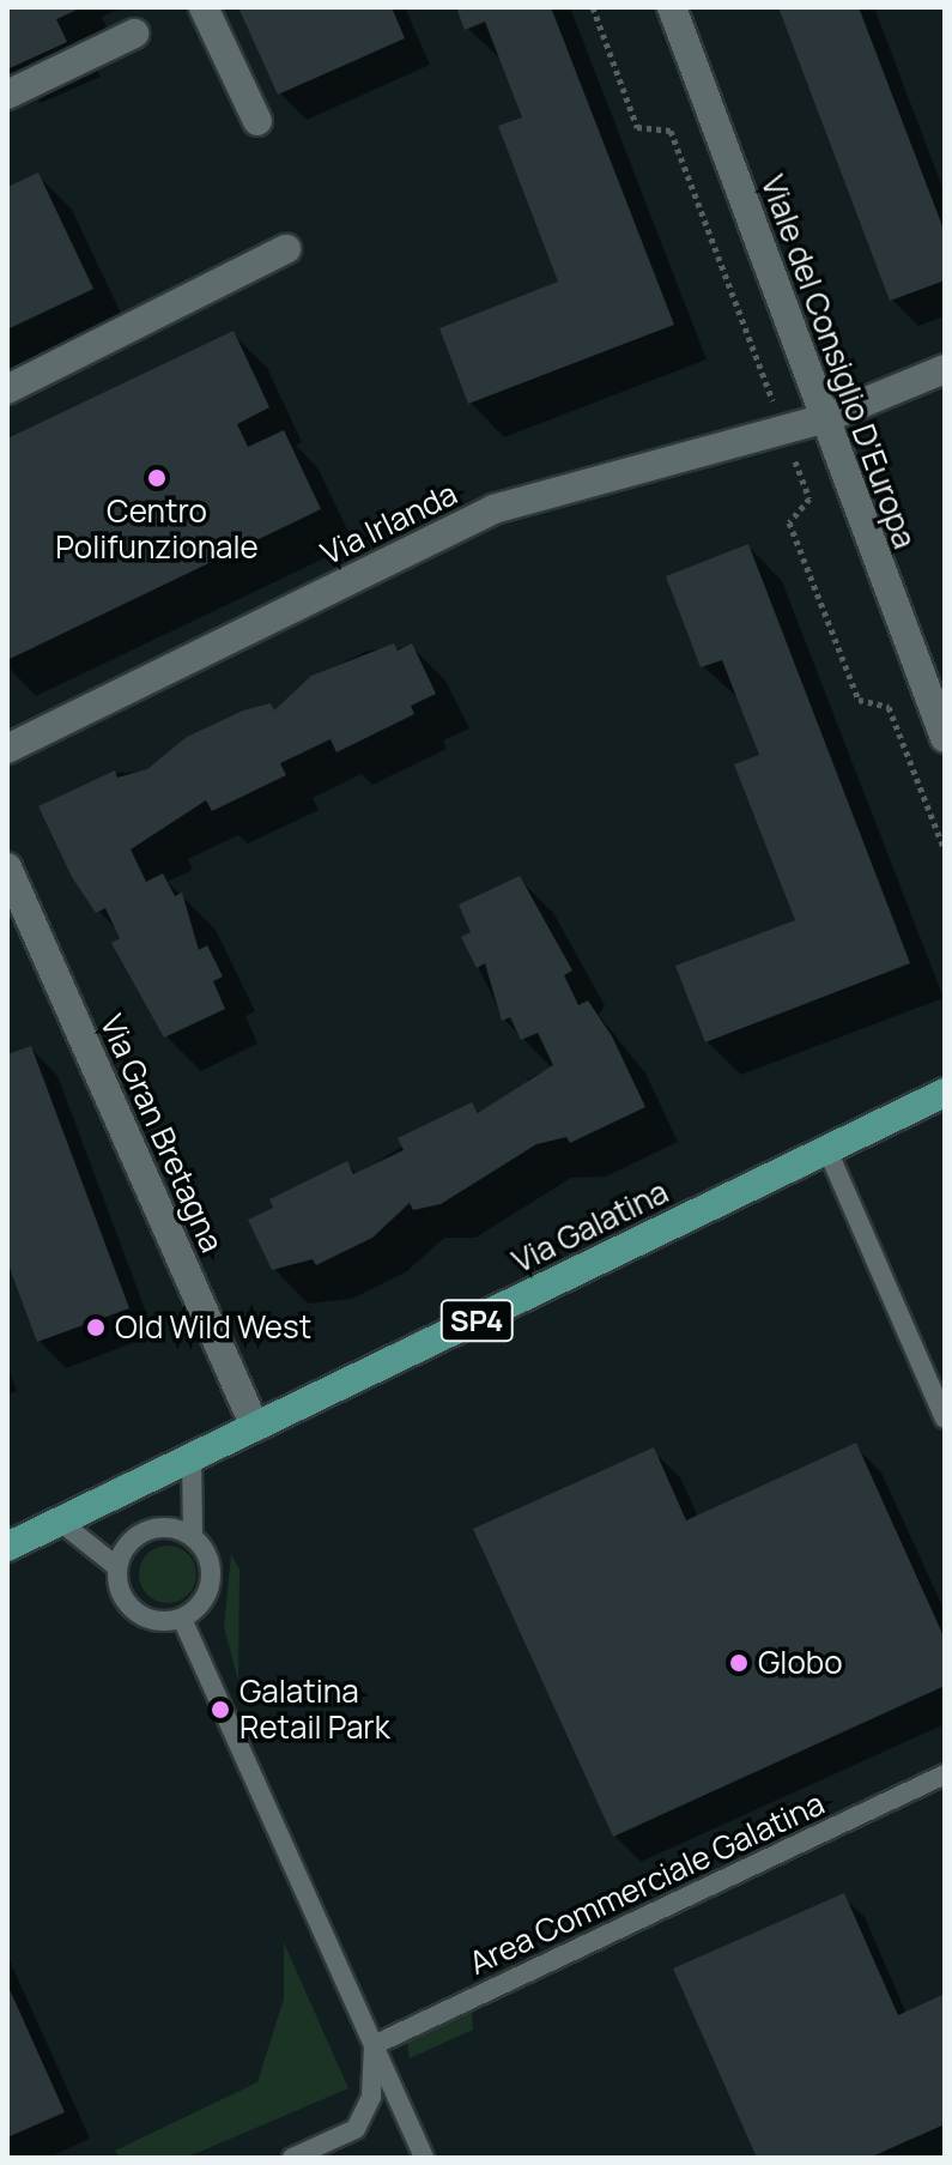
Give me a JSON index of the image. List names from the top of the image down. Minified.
{"streets":{"main road":["Via Galatina","SP4"],"street":["Viale del Consiglio D'Europa","Via Irlanda","Via Gran Bretagna"],"lane":["Area Commerciale Galatina"]},"crossings":[["Viale del Consiglio D'Europa","Via Irlanda"],["Via Gran Bretagna","Via Galatina"]],"places":["Centro Polifunzionale","Old Wild West","Globo","Galatina Retail Park"]}
